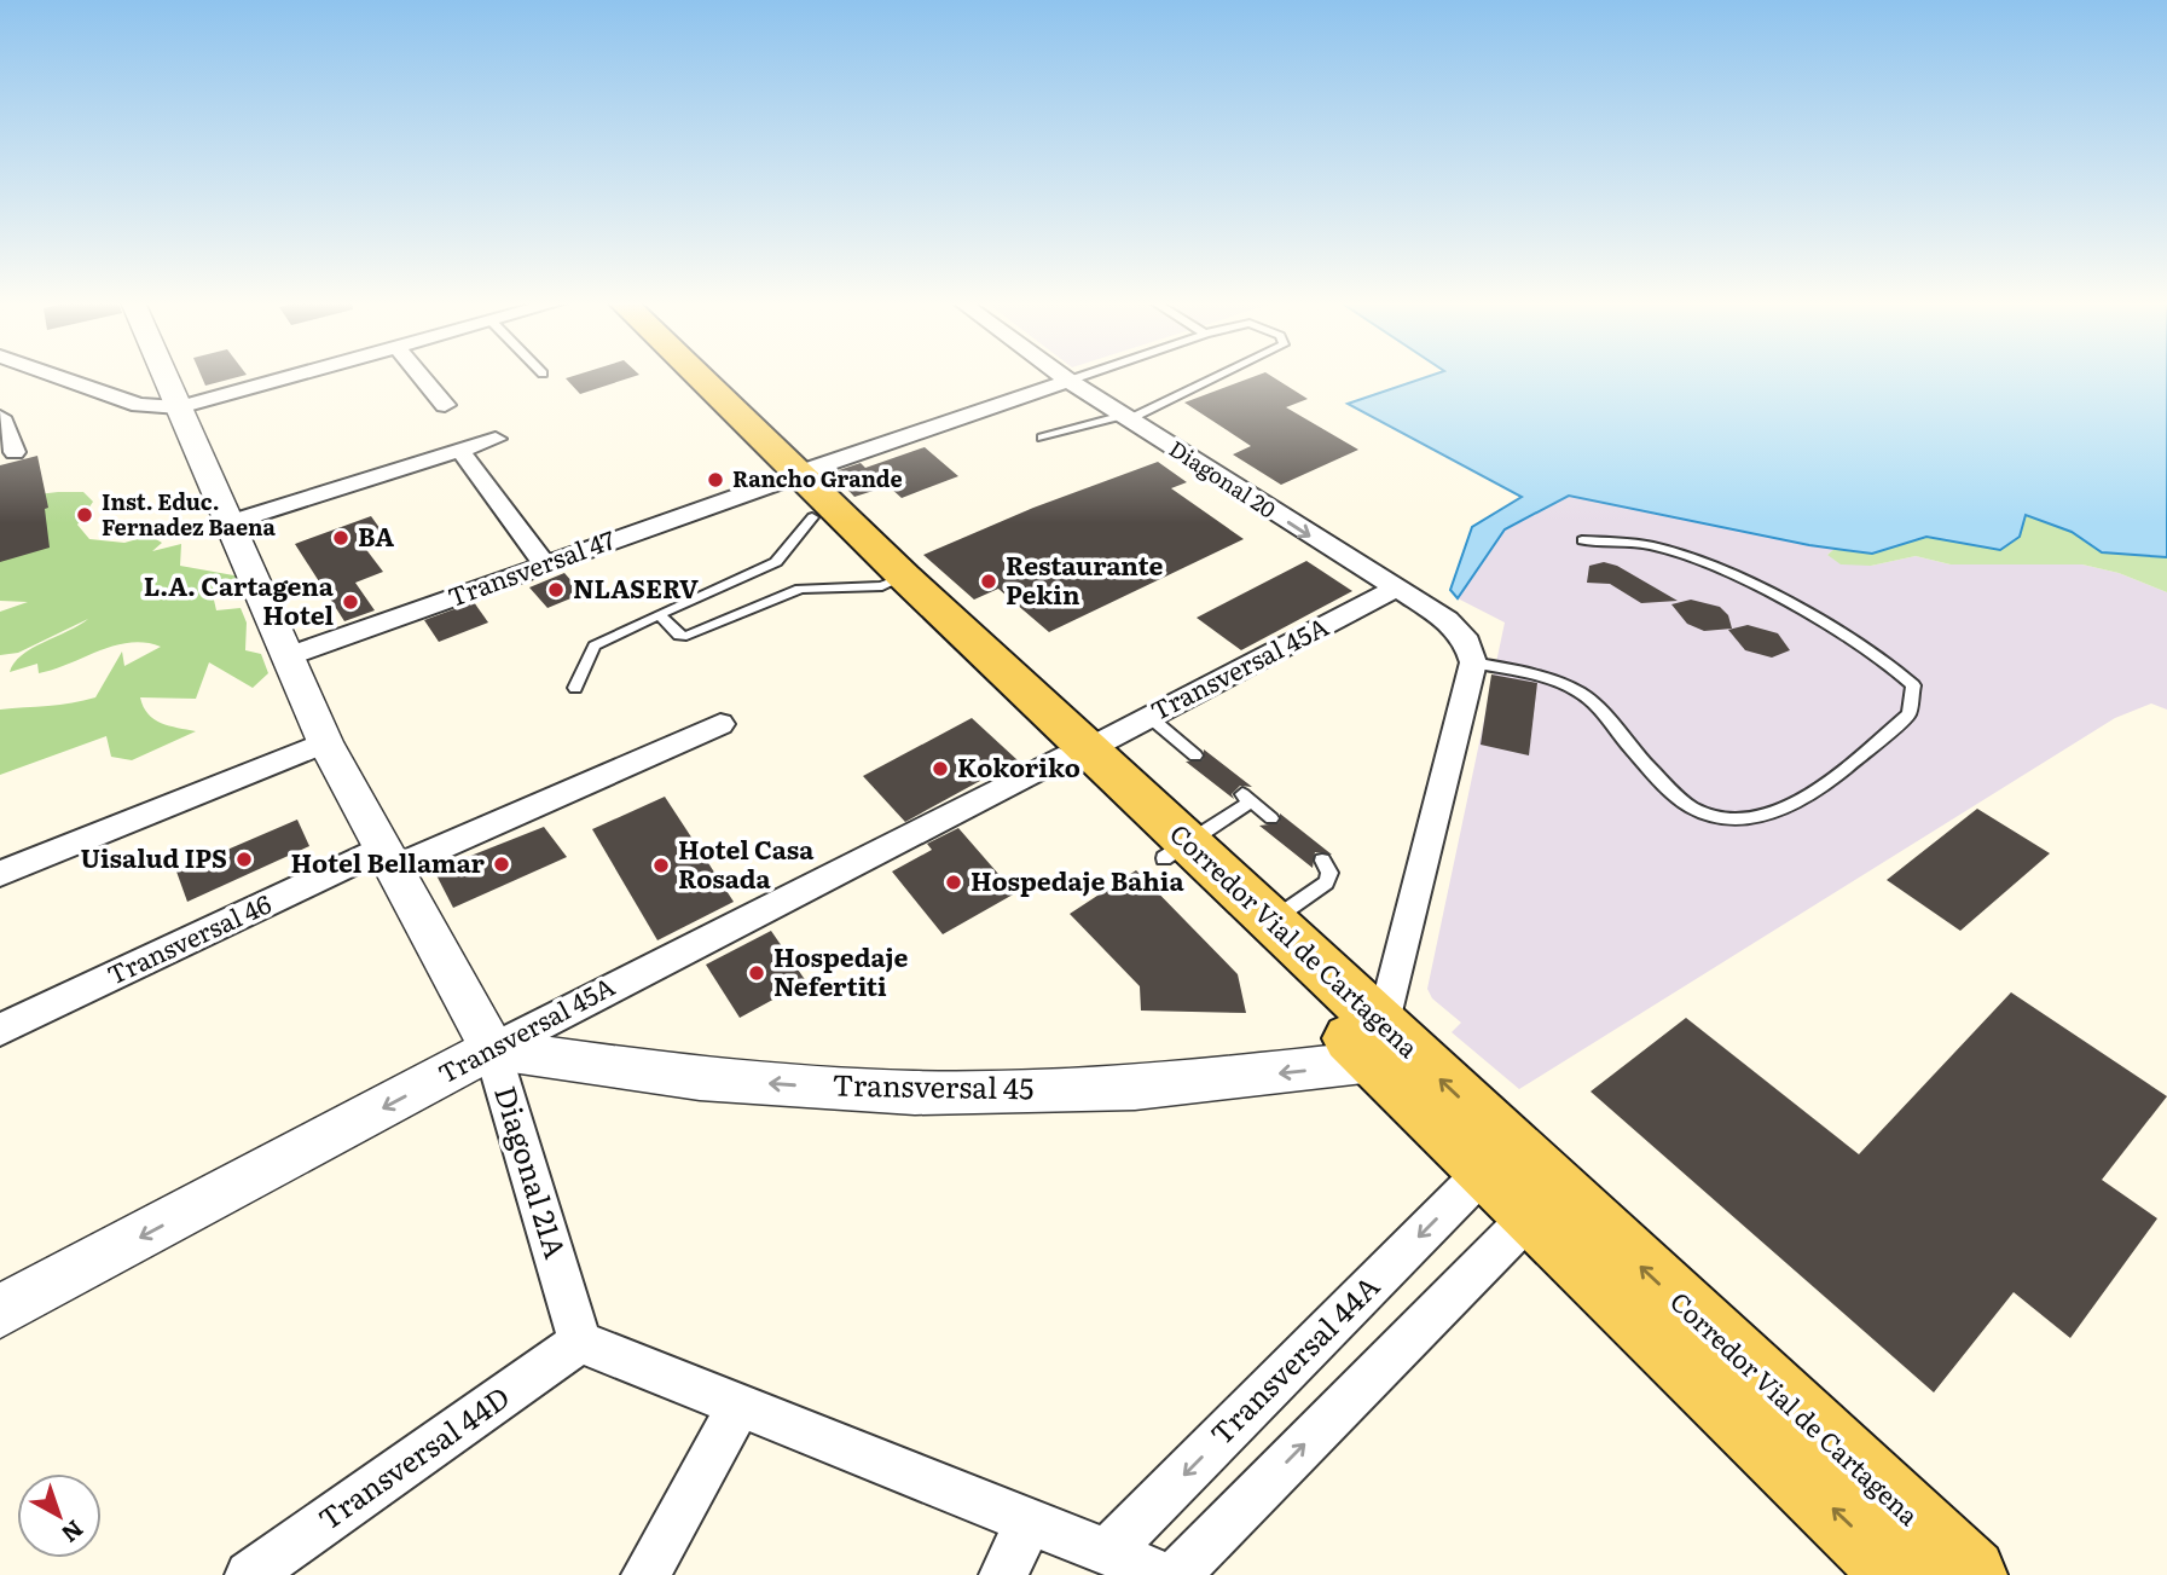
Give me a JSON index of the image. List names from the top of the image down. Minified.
{"streets":{"main road":["Corredor Vial de Cartagena"],"street":["Diagonal 20","Transversal 47","Transversal 45A","Transversal 46","Transversal 45","Diagonal 21A","Transversal 44A","Transversal 44D"]},"crossings":[["Diagonal 20","Transversal 47"],["Diagonal 20","Transversal 45A"],["Transversal 47","Corredor Vial de Cartagena"],["Transversal 47","Diagonal 21A"],["Transversal 45A","Corredor Vial de Cartagena"],["Transversal 45A","Transversal 45"],["Transversal 45A","Diagonal 21A"],["Transversal 46","Diagonal 21A"],["Corredor Vial de Cartagena","Transversal 45"],["Corredor Vial de Cartagena","Transversal 44A"],["Transversal 45","Diagonal 21A"],["Diagonal 21A","Transversal 44D"]],"one_way":["Diagonal 20","Transversal 45A","Corredor Vial de Cartagena","Transversal 45"],"places":["Rancho Grande","Inst. Educ. Fernadez Baena","BA","Restaurante Pekin","NLASERV","L.A. Cartagena Hotel","Kokoriko","Uisalud IPS","Hotel Bellamar","Hotel Casa Rosada","Hospedaje Bahia","Hospedaje Nefertiti"],"north":"bottom right"}
